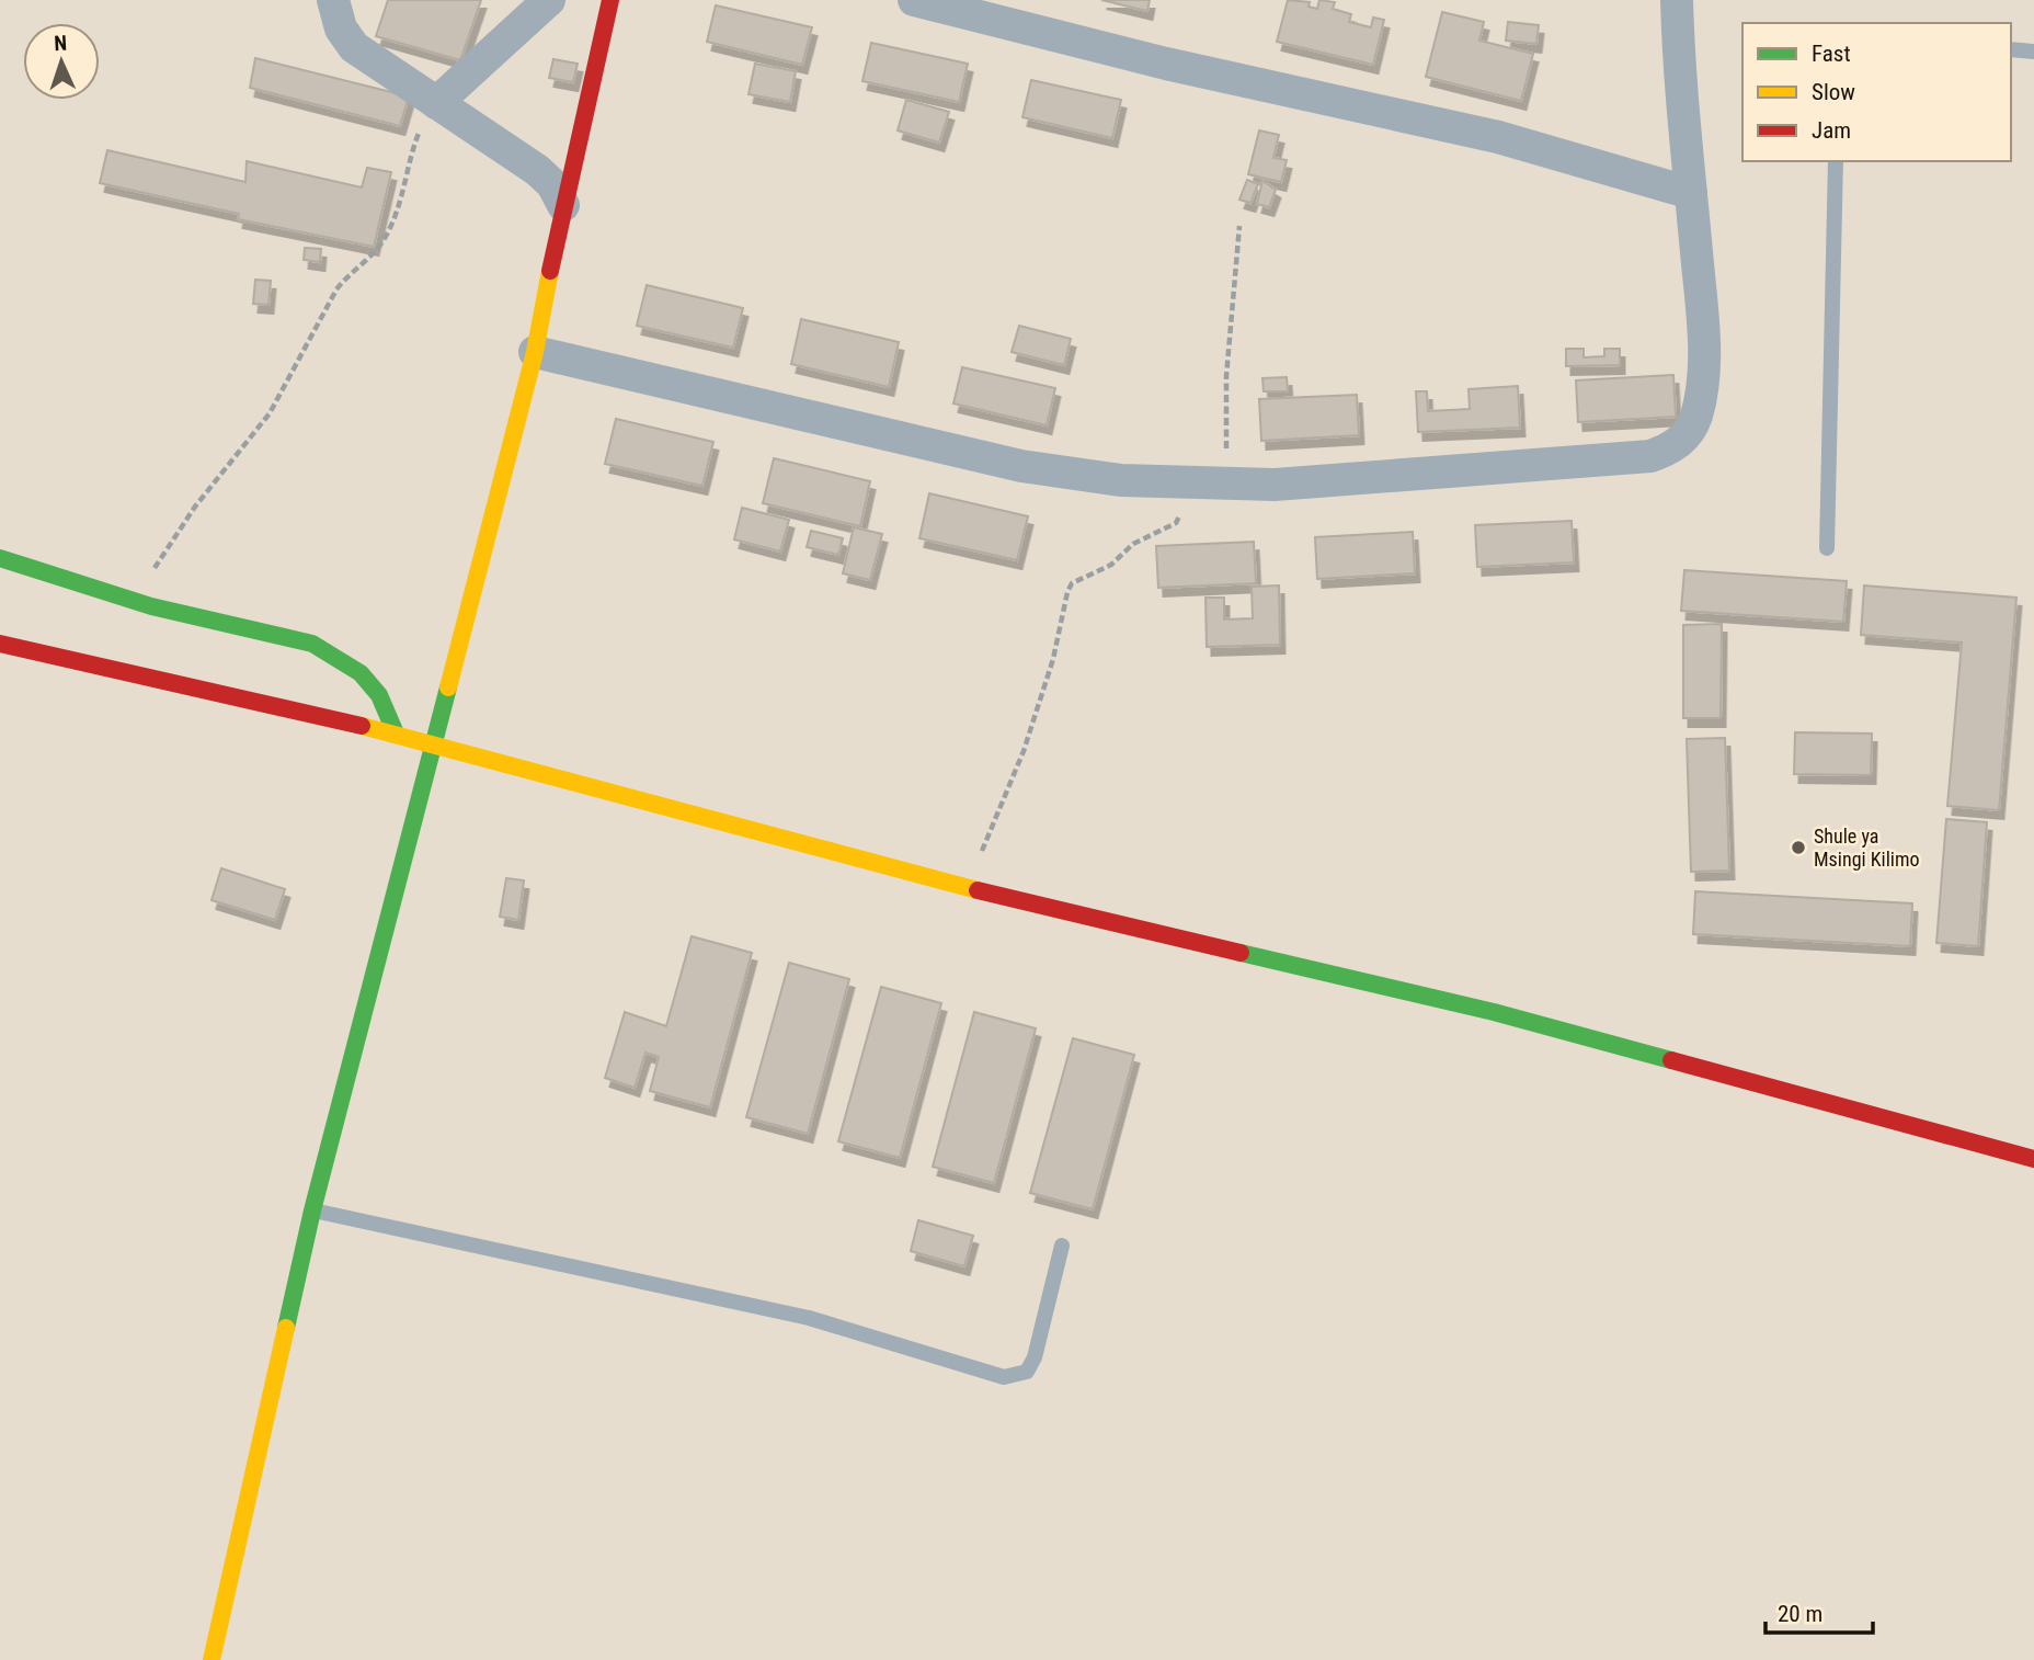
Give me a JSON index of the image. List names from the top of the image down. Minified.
{"places":["Shule ya Msingi Kilimo"],"legend":["Fast","Slow","Jam"],"scale_bar":"20 m","north":"top"}
